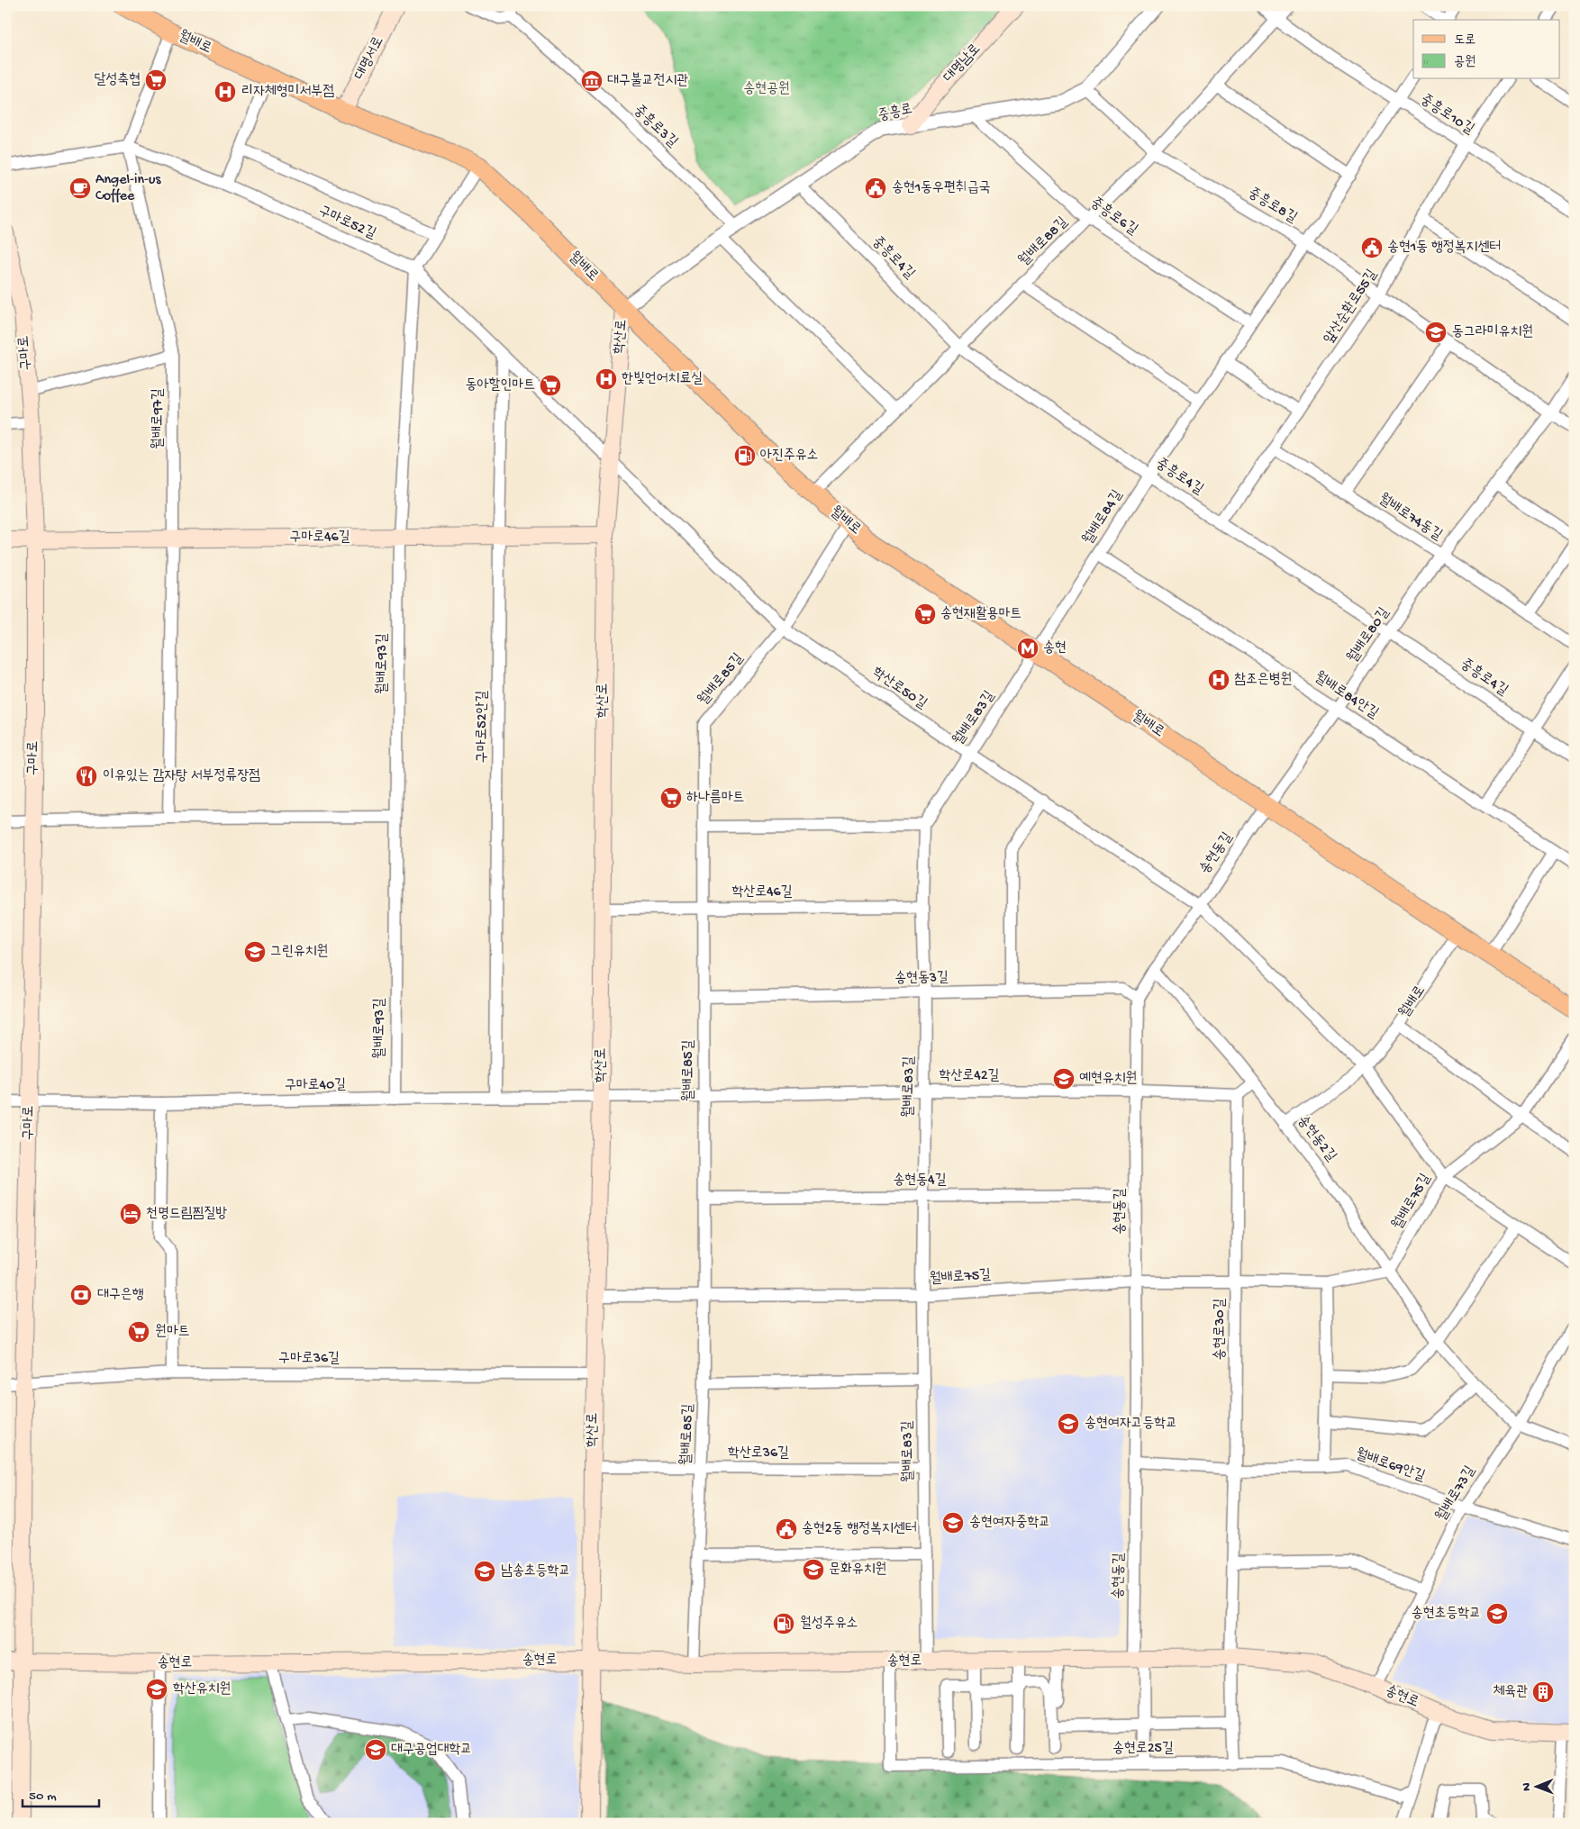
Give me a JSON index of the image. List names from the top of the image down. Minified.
{"streets":{"main road":["월배로","대명서로","대명남로","학산로","구마로","구마로46길","송현로"],"street":["중흥로","중흥로10길","중흥로3길","중흥로8길","중흥로6길","구마로52길","월배로88길","중흥로4길","앞산순환로55길","월배로97길","월배로84길","월배로74동길","월배로80길","월배로93길","월배로85길","학산로50길","월배로84안길","월배로83길","구마로52안길","송현동길","학산로46길","송현동3길","학산로42길","구마로40길","송현동2길","송현동4길","월배로75길","송현로30길","구마로36길","학산로36길","월배로69안길","월배로73길","송현로25길"]},"crossings":[["월배로","대명서로"],["월배로","중흥로"],["월배로","월배로88길"],["월배로","학산로"],["월배로","월배로84길"],["월배로","월배로80길"],["월배로","월배로93길"],["월배로","월배로85길"],["월배로","학산로50길"],["월배로","월배로83길"],["월배로","송현동길"],["월배로","송현동2길"],["대명남로","중흥로"],["중흥로","중흥로3길"],["중흥로","중흥로8길"],["중흥로","중흥로6길"],["중흥로","중흥로4길"],["중흥로","학산로"],["중흥로10길","월배로88길"],["중흥로10길","앞산순환로55길"],["중흥로10길","월배로84길"],["중흥로8길","월배로88길"],["중흥로8길","앞산순환로55길"],["중흥로8길","월배로84길"],["중흥로8길","월배로80길"],["중흥로6길","월배로88길"],["중흥로6길","월배로84길"],["구마로52길","학산로"],["구마로52길","월배로97길"],["구마로52길","월배로93길"],["구마로52길","학산로50길"],["구마로52길","구마로52안길"],["월배로88길","중흥로4길"],["중흥로4길","앞산순환로55길"],["중흥로4길","월배로84길"],["중흥로4길","월배로80길"],["앞산순환로55길","월배로74동길"],["학산로","구마로46길"],["학산로","학산로50길"],["학산로","학산로46길"],["학산로","학산로42길"],["학산로","구마로40길"],["학산로","월배로75길"],["학산로","구마로36길"],["학산로","학산로36길"],["학산로","송현로"],["구마로","구마로46길"],["구마로","구마로40길"],["구마로","구마로36길"],["구마로","송현로"],["월배로97길","구마로46길"],["월배로84길","월배로84안길"],["월배로84길","월배로83길"],["월배로74동길","월배로80길"],["구마로46길","월배로93길"],["구마로46길","구마로52안길"],["월배로80길","월배로84안길"],["월배로80길","송현동길"],["월배로93길","구마로40길"],["월배로85길","학산로50길"],["월배로85길","학산로46길"],["월배로85길","송현동3길"],["월배로85길","학산로42길"],["월배로85길","송현동4길"],["월배로85길","월배로75길"],["월배로85길","학산로36길"],["월배로85길","송현로"],["학산로50길","월배로83길"],["학산로50길","송현동길"],["학산로50길","월배로75길"],["월배로83길","학산로46길"],["월배로83길","송현동3길"],["월배로83길","학산로42길"],["월배로83길","송현동4길"],["월배로83길","월배로75길"],["월배로83길","학산로36길"],["월배로83길","송현로"],["구마로52안길","구마로40길"],["송현동길","송현동3길"],["송현동길","학산로42길"],["송현동길","송현동2길"],["송현동길","송현동4길"],["송현동길","월배로75길"],["송현동길","월배로69안길"],["송현동길","송현로"],["송현동길","송현로25길"],["학산로42길","구마로40길"],["학산로42길","송현로30길"],["송현동2길","월배로75길"],["송현동2길","월배로73길"],["월배로75길","송현로30길"],["송현로30길","월배로69안길"],["송현로30길","송현로"],["월배로69안길","월배로73길"],["월배로73길","송현로"],["송현로","송현로25길"]],"parks":["송현공원"],"places":{"supermarket":["달성축협","동아할인마트","송현재활용마트","하나름마트","원마트"],"museum":["대구불교전시관"],"hospital":["리자체형미서부점","한빛언어치료실","참조은병원"],"cafe":["Angel-in-us Coffee"],"public building":["송현1동우편취급국","송현1동 행정복지센터","송현2동 행정복지센터"],"school or university":["동그라미유치원","그린유치원","예현유치원","송현여자고등학교","송현여자중학교","문화유치원","남송초등학교","송현초등학교","학산유치원","대구공업대학교"],"fuel station":["아진주유소","월성주유소"],"metro station":["송현"],"restaurant":["이유있는 감자탕 서부정류장점"],"hotel":["천명드림찜질방"],"bank":["대구은행"],"building":["체육관"]},"legend":["도로","공원"],"scale_bar":"50 m","north":"left"}
